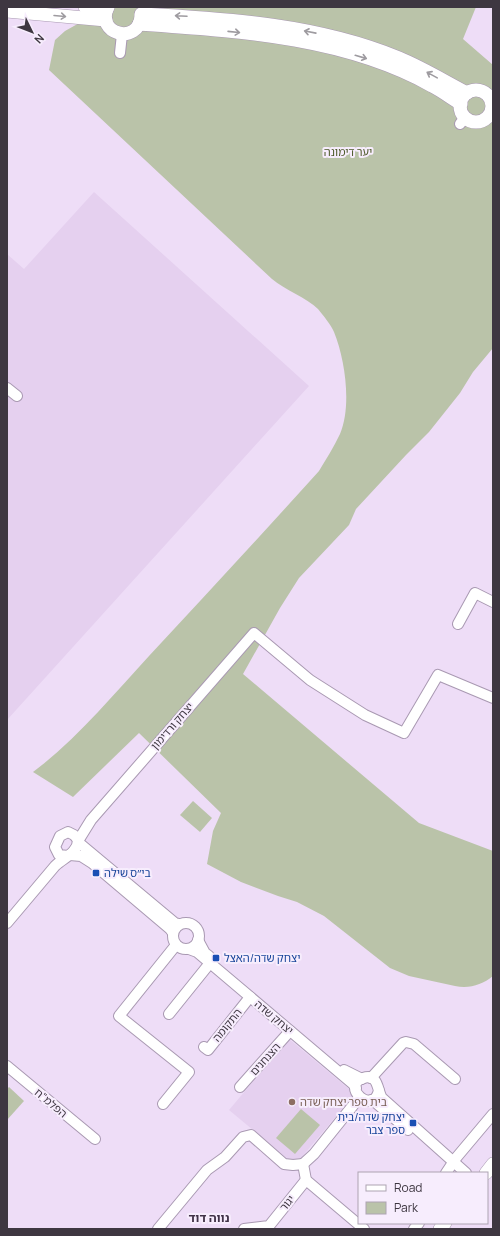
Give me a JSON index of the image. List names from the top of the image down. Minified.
{"streets":{"street":["יצחק ורדימון","יצחק שדה","התקומה","הצנחנים","הפלמ\"ח","יגור"]},"crossings":[["יצחק שדה","התקומה"],["יצחק שדה","הצנחנים"]],"districts":["נווה דוד"],"parks":["יער דימונה"],"places":{"transit":["בי״ס שילה","יצחק שדה/האצל","יצחק שדה/בית ספר צבר"],"other":["בית ספר יצחק שדה"]},"legend":["Road","Park"],"north":"bottom right"}
